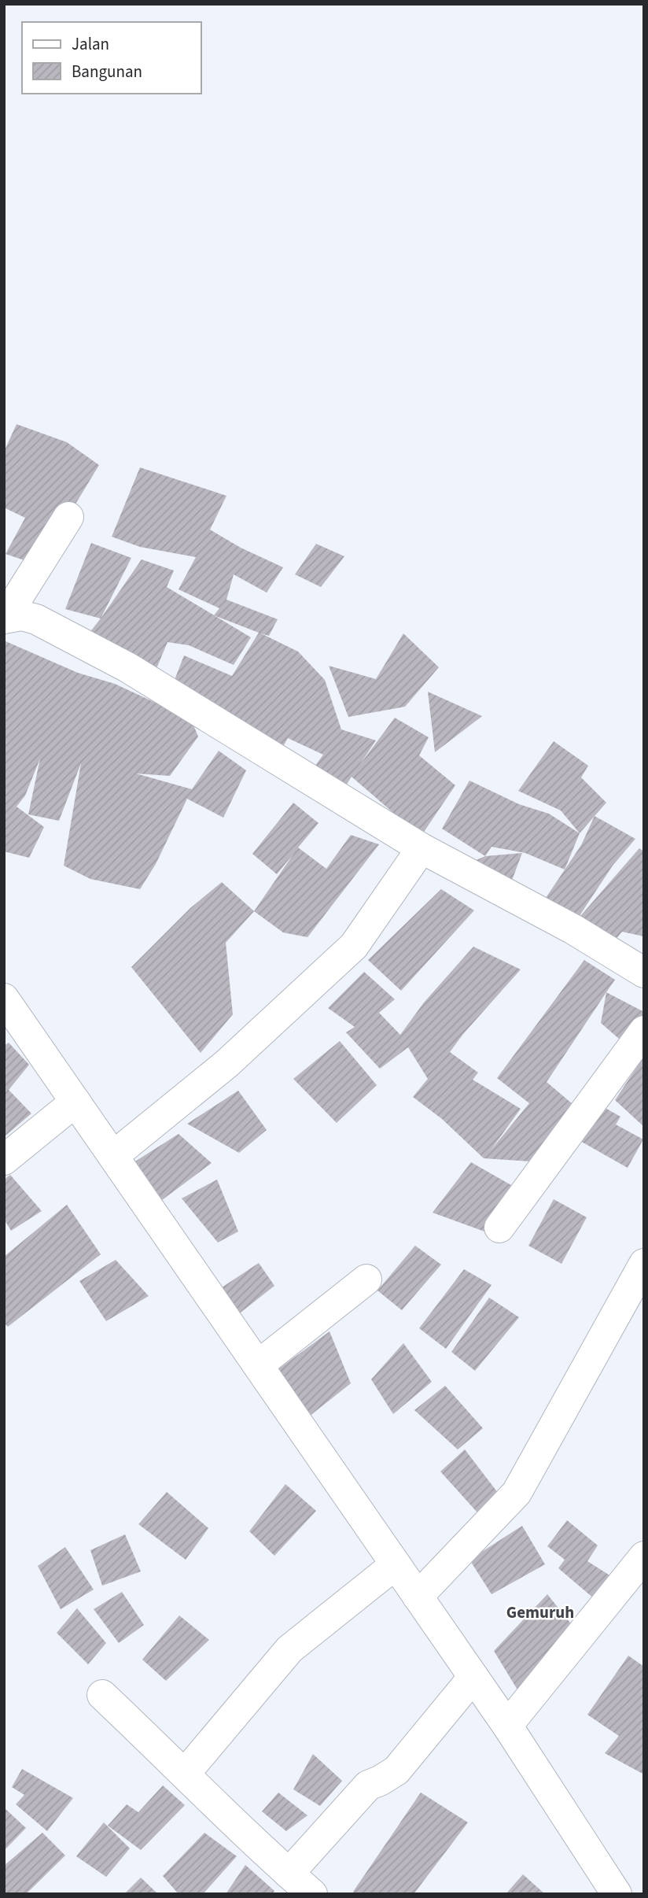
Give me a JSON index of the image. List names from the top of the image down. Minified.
{"districts":["Gemuruh"],"legend":["Jalan","Bangunan"]}
